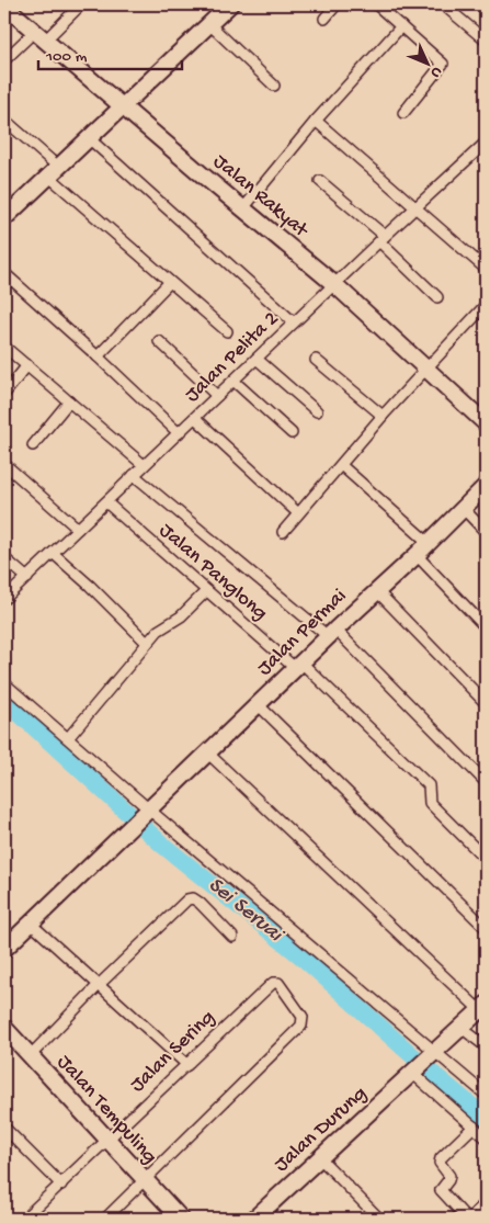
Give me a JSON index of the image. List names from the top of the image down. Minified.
{"streets":{"street":["Jalan Rakyat","Jalan Pelita 2","Jalan Panglong","Jalan Permai","Jalan Sering","Jalan Tempuling","Jalan Durung"]},"crossings":[["Jalan Rakyat","Jalan Pelita 2"],["Jalan Pelita 2","Jalan Panglong"],["Jalan Panglong","Jalan Permai"],["Jalan Sering","Jalan Tempuling"]],"water":["Sei Seruai"],"scale_bar":"100 m","north":"bottom right"}
